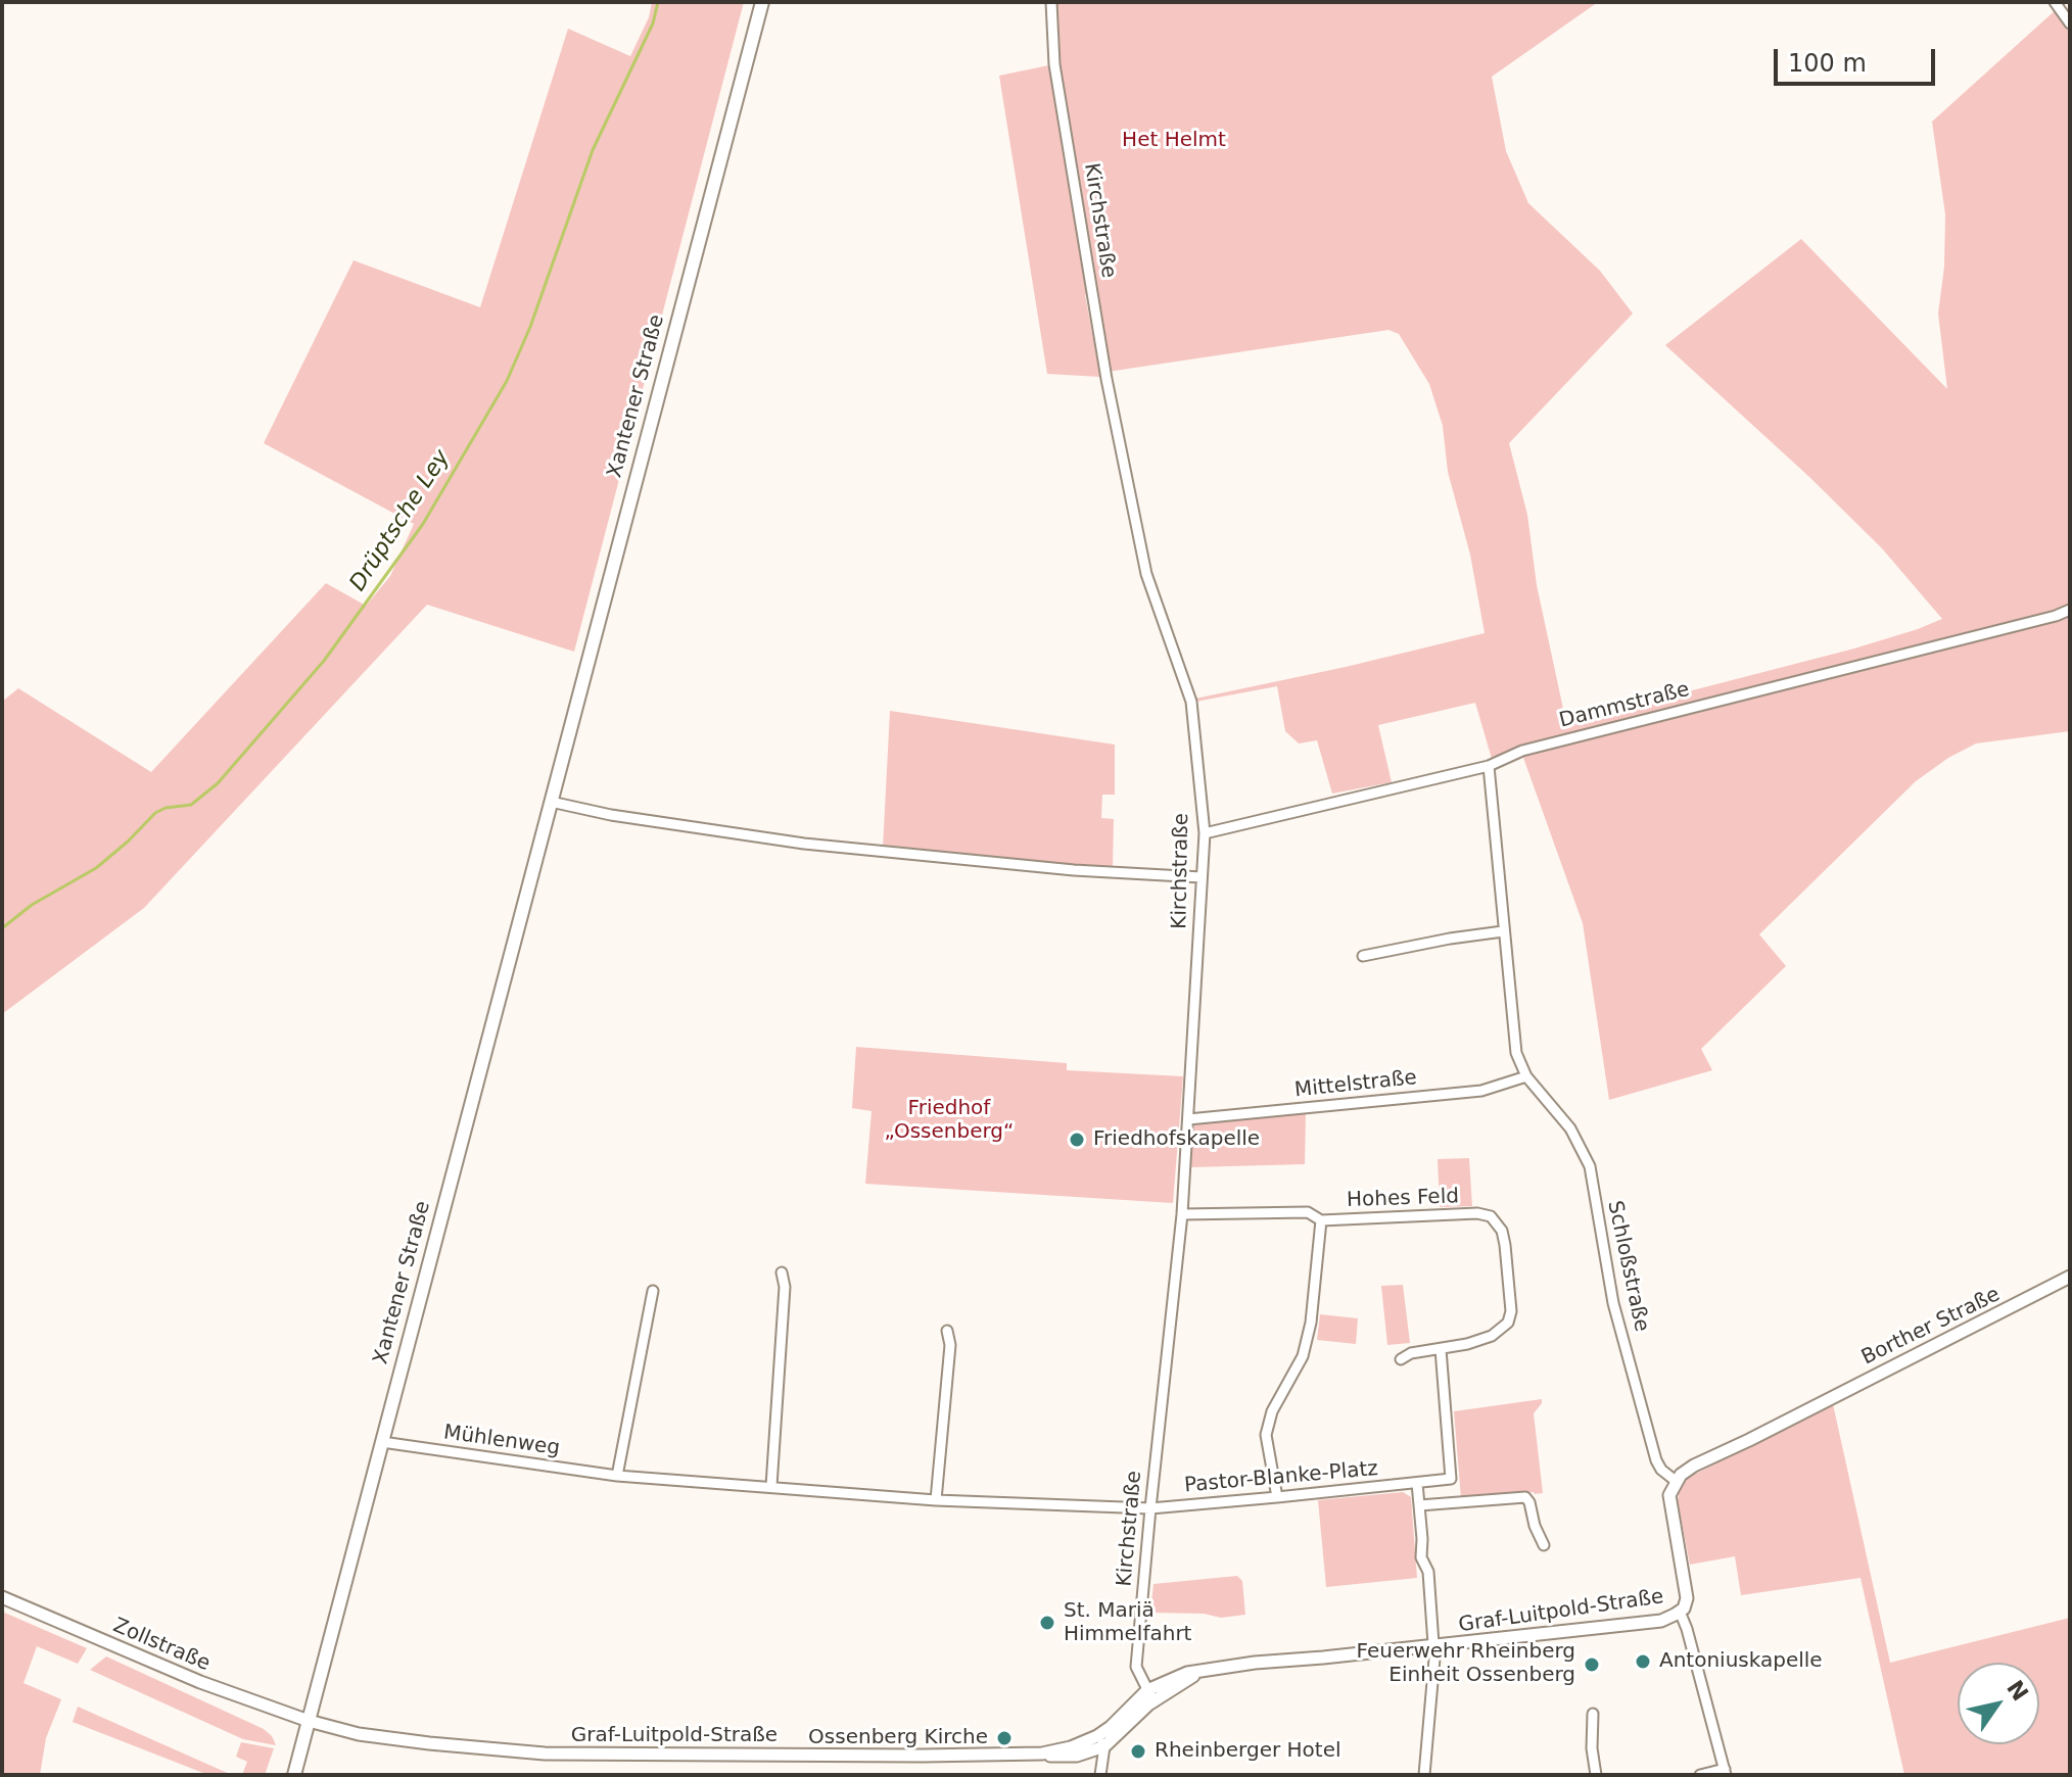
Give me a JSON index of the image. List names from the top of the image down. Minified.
{"streets":{"main road":["Xantener Straße"],"street":["Kirchstraße","Dammstraße","Mittelstraße","Hohes Feld","Schloßstraße","Borther Straße","Mühlenweg","Pastor-Blanke-Platz","Graf-Luitpold-Straße","Zollstraße"]},"crossings":[["Kirchstraße","Dammstraße"],["Kirchstraße","Mittelstraße"],["Kirchstraße","Hohes Feld"],["Kirchstraße","Mühlenweg"],["Kirchstraße","Pastor-Blanke-Platz"],["Kirchstraße","Graf-Luitpold-Straße"],["Xantener Straße","Mühlenweg"],["Xantener Straße","Graf-Luitpold-Straße"],["Xantener Straße","Zollstraße"],["Dammstraße","Schloßstraße"],["Mittelstraße","Schloßstraße"],["Hohes Feld","Pastor-Blanke-Platz"],["Schloßstraße","Borther Straße"],["Mühlenweg","Pastor-Blanke-Platz"],["Graf-Luitpold-Straße","Zollstraße"]],"water":["Drüptsche Ley"],"parks":["Het Helmt","Friedhof „Ossenberg“"],"places":["Friedhofskapelle","St. Mariä Himmelfahrt","Antoniuskapelle","Feuerwehr Rheinberg Einheit Ossenberg","Ossenberg Kirche","Rheinberger Hotel"],"scale_bar":"100 m","north":"top right"}
